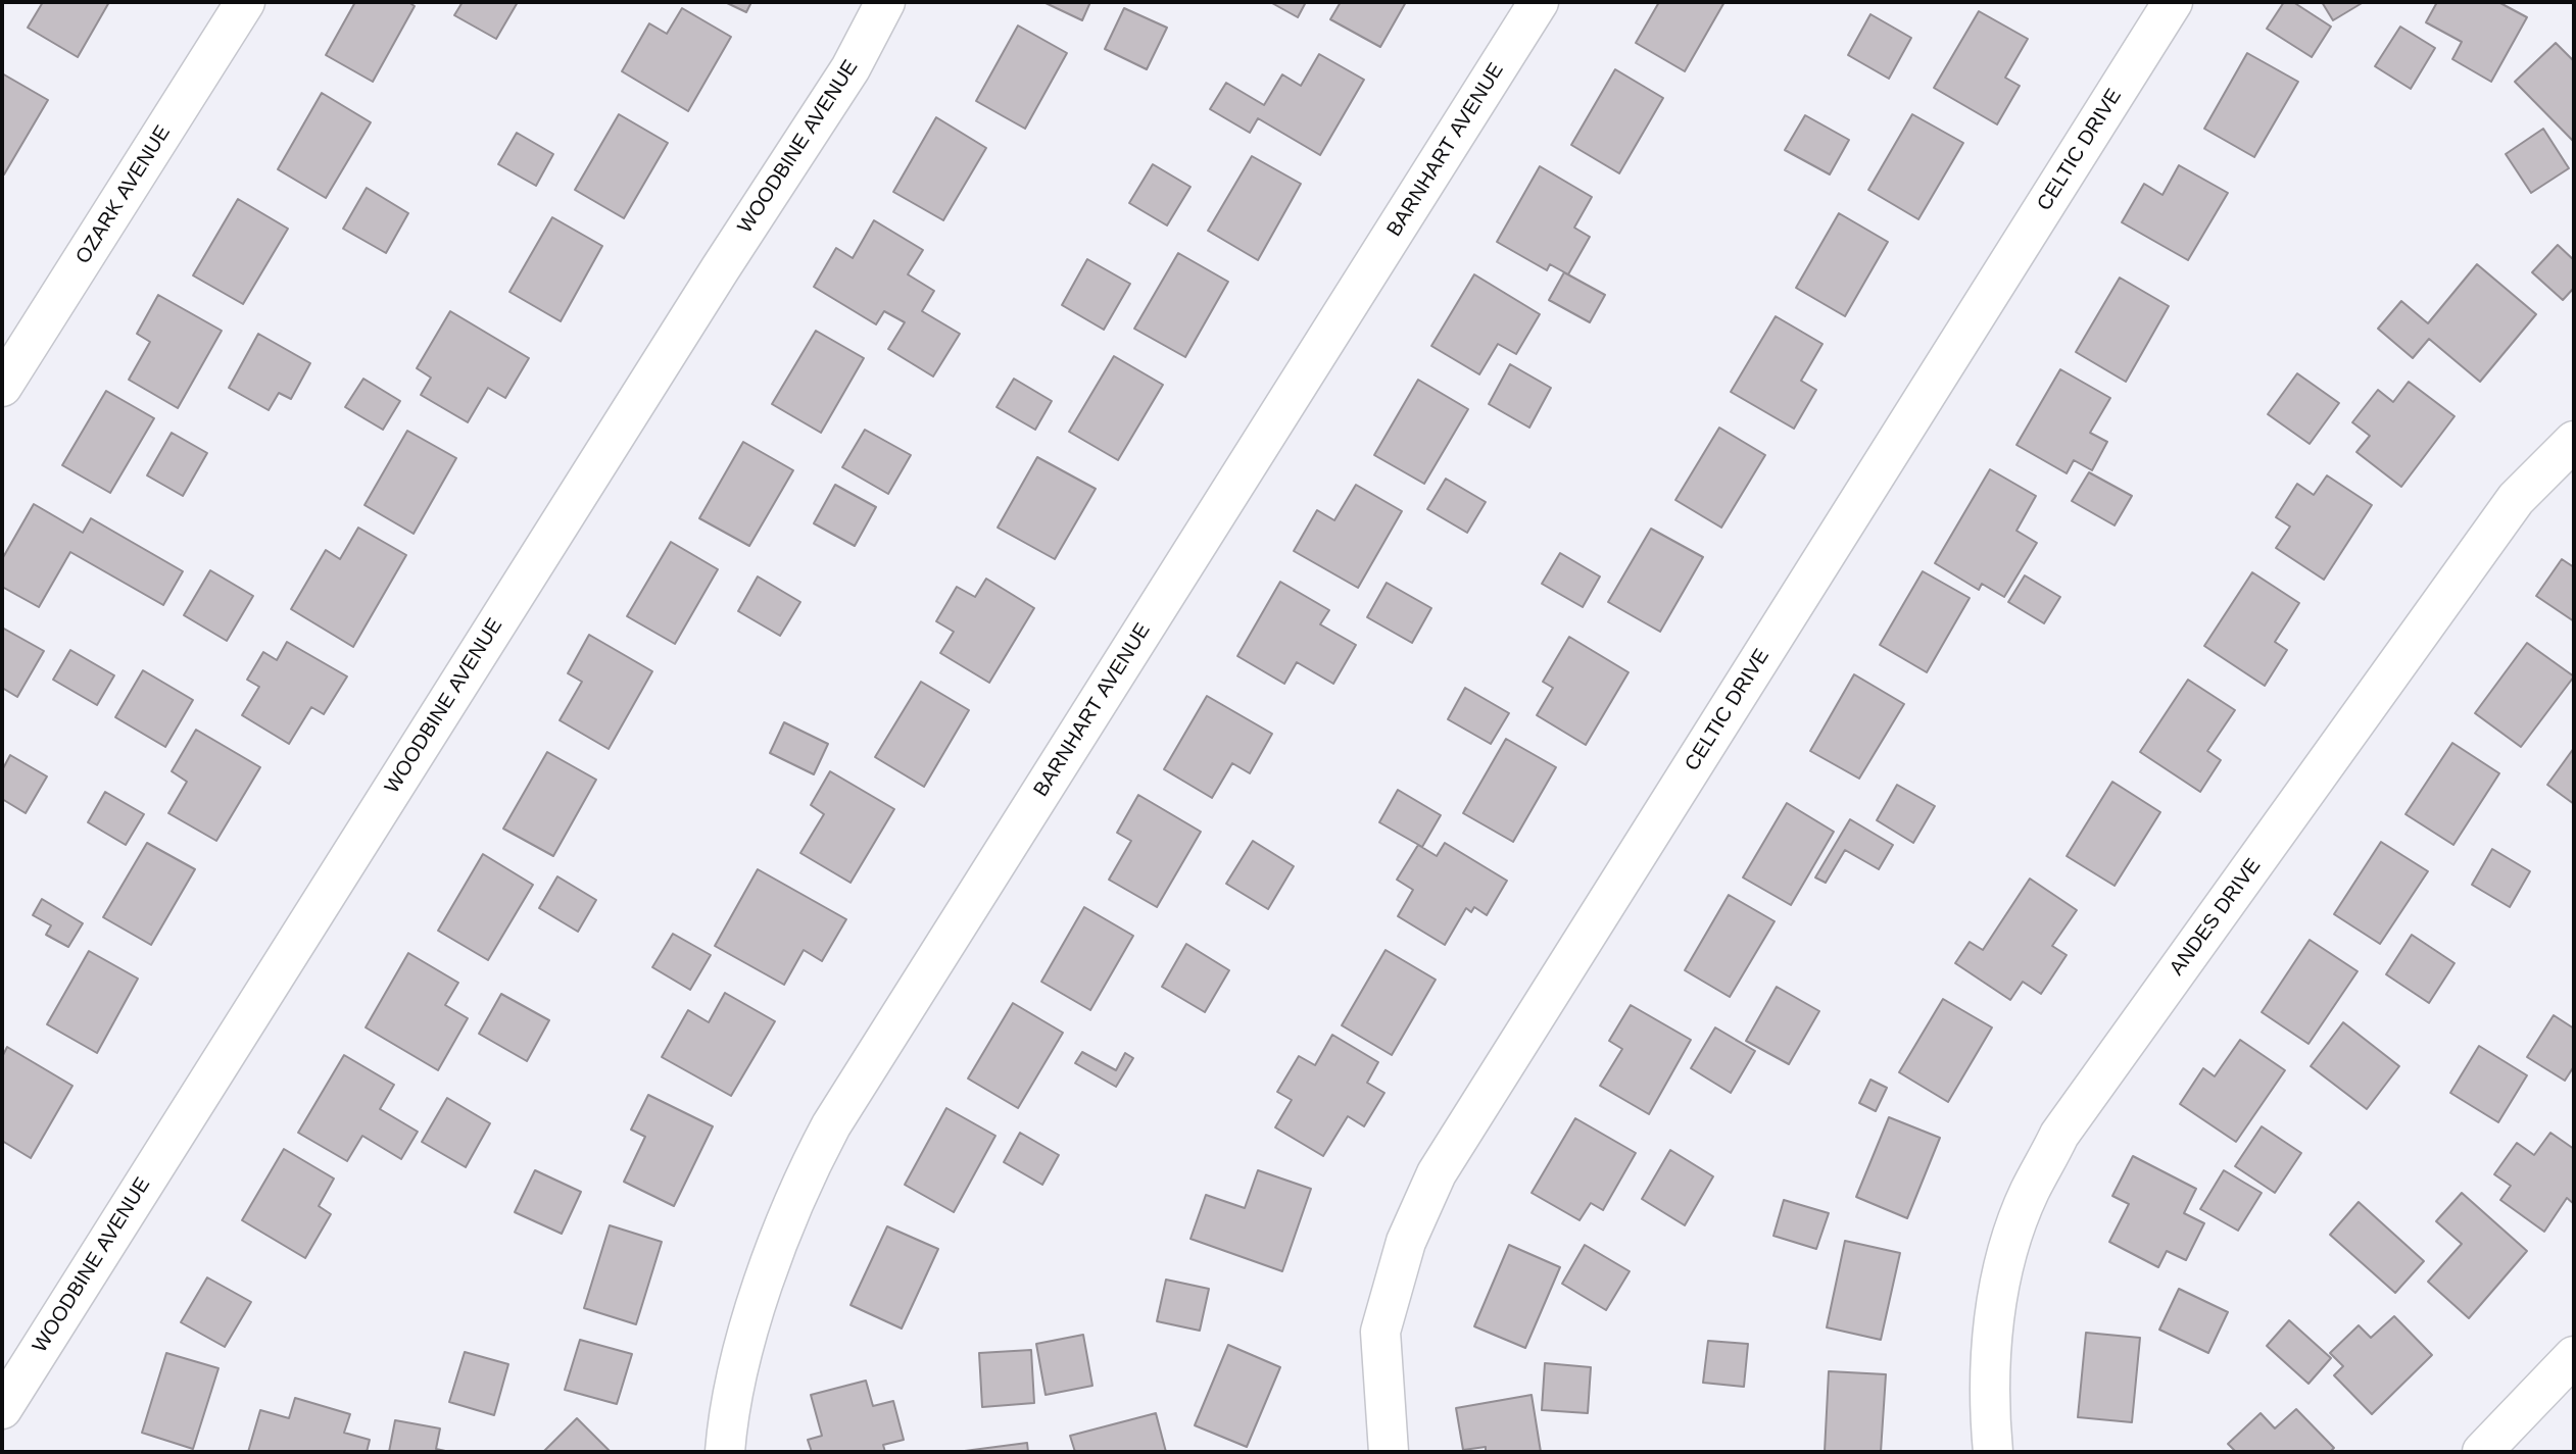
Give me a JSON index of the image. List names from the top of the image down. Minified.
{"streets":{"street":["WOODBINE AVENUE","BARNHART AVENUE","CELTIC DRIVE","OZARK AVENUE","ANDES DRIVE"]}}
